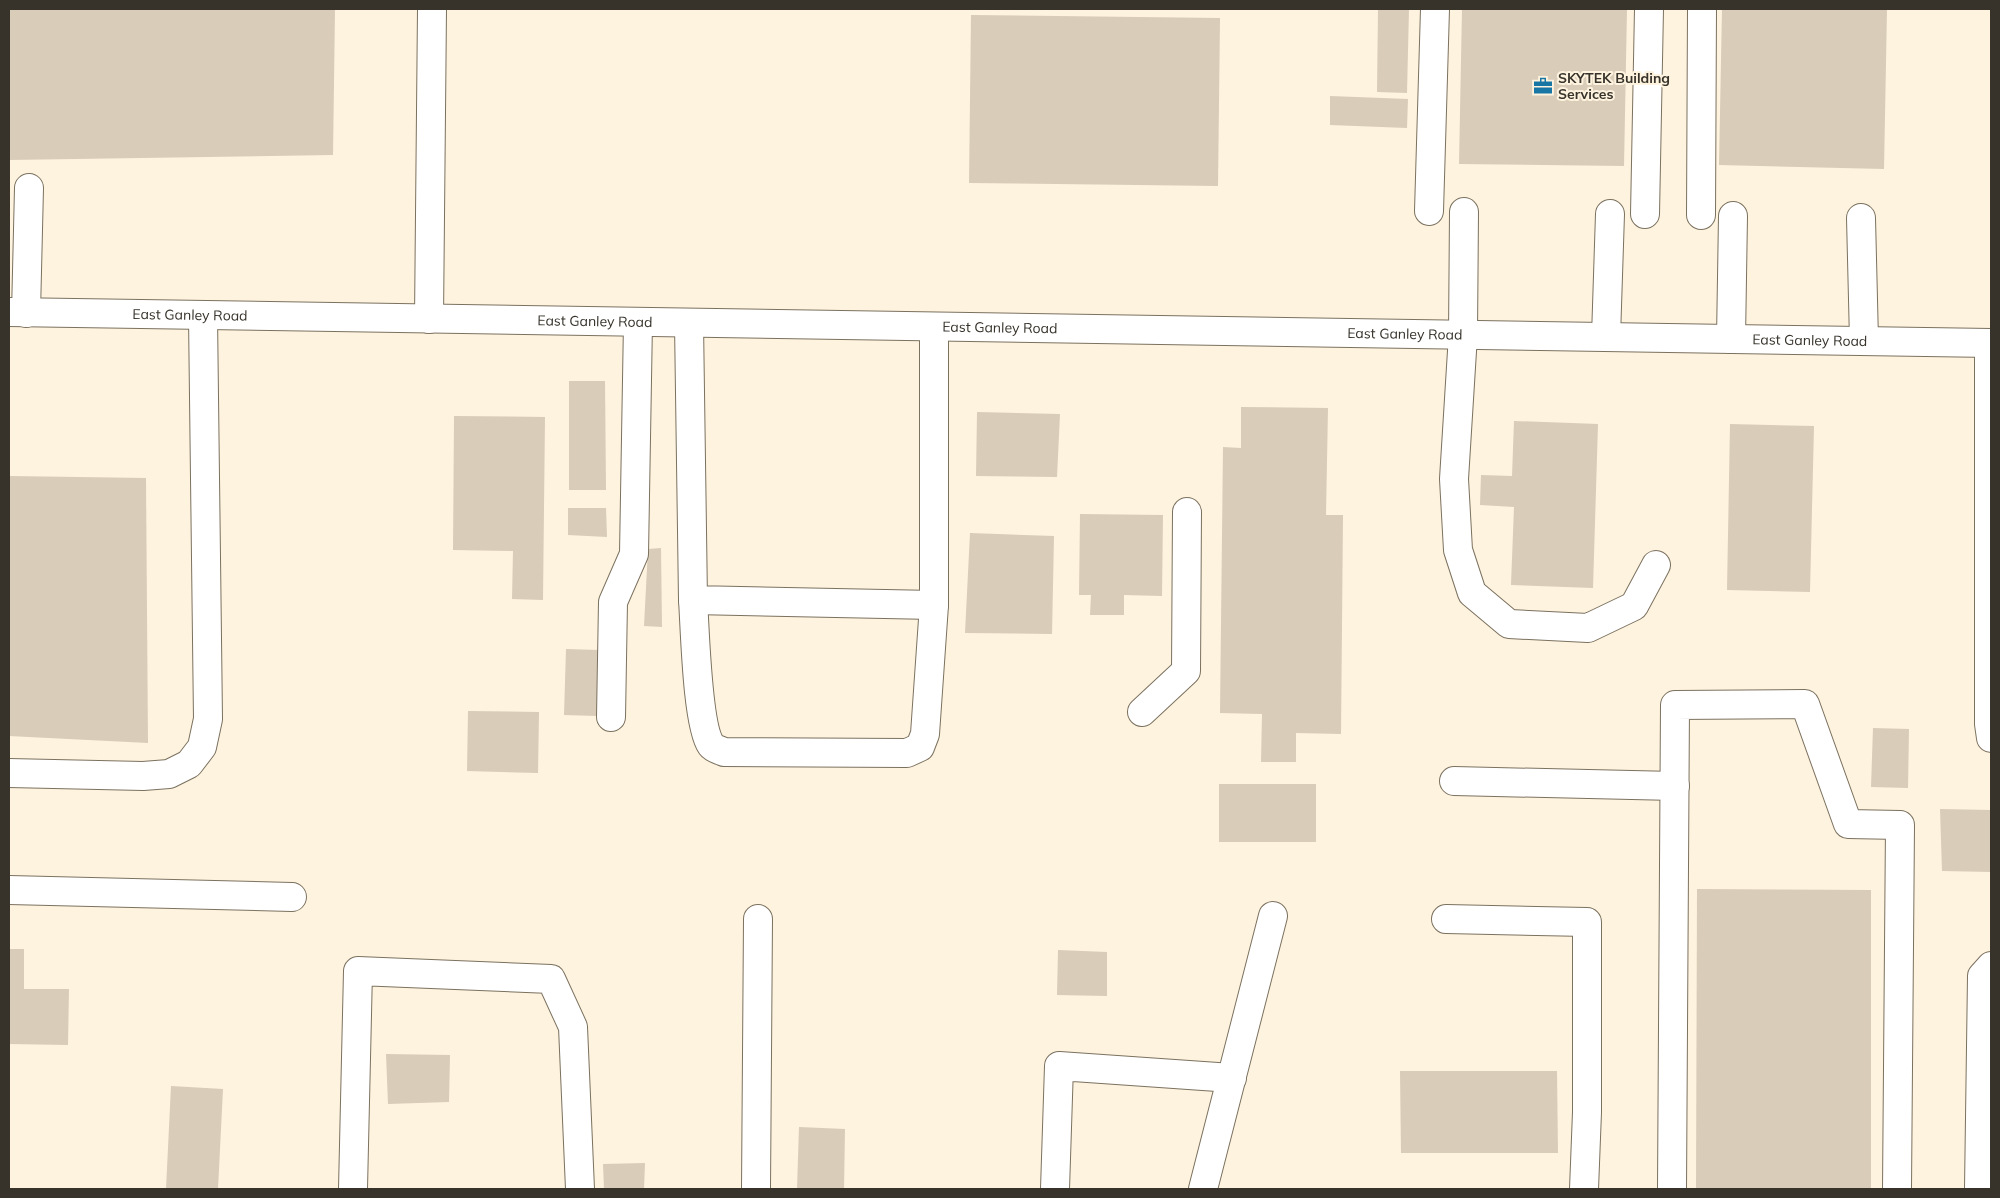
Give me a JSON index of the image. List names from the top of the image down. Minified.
{"streets":{"street":["East Ganley Road"]},"places":{"office":["SKYTEK Building Services"]}}
